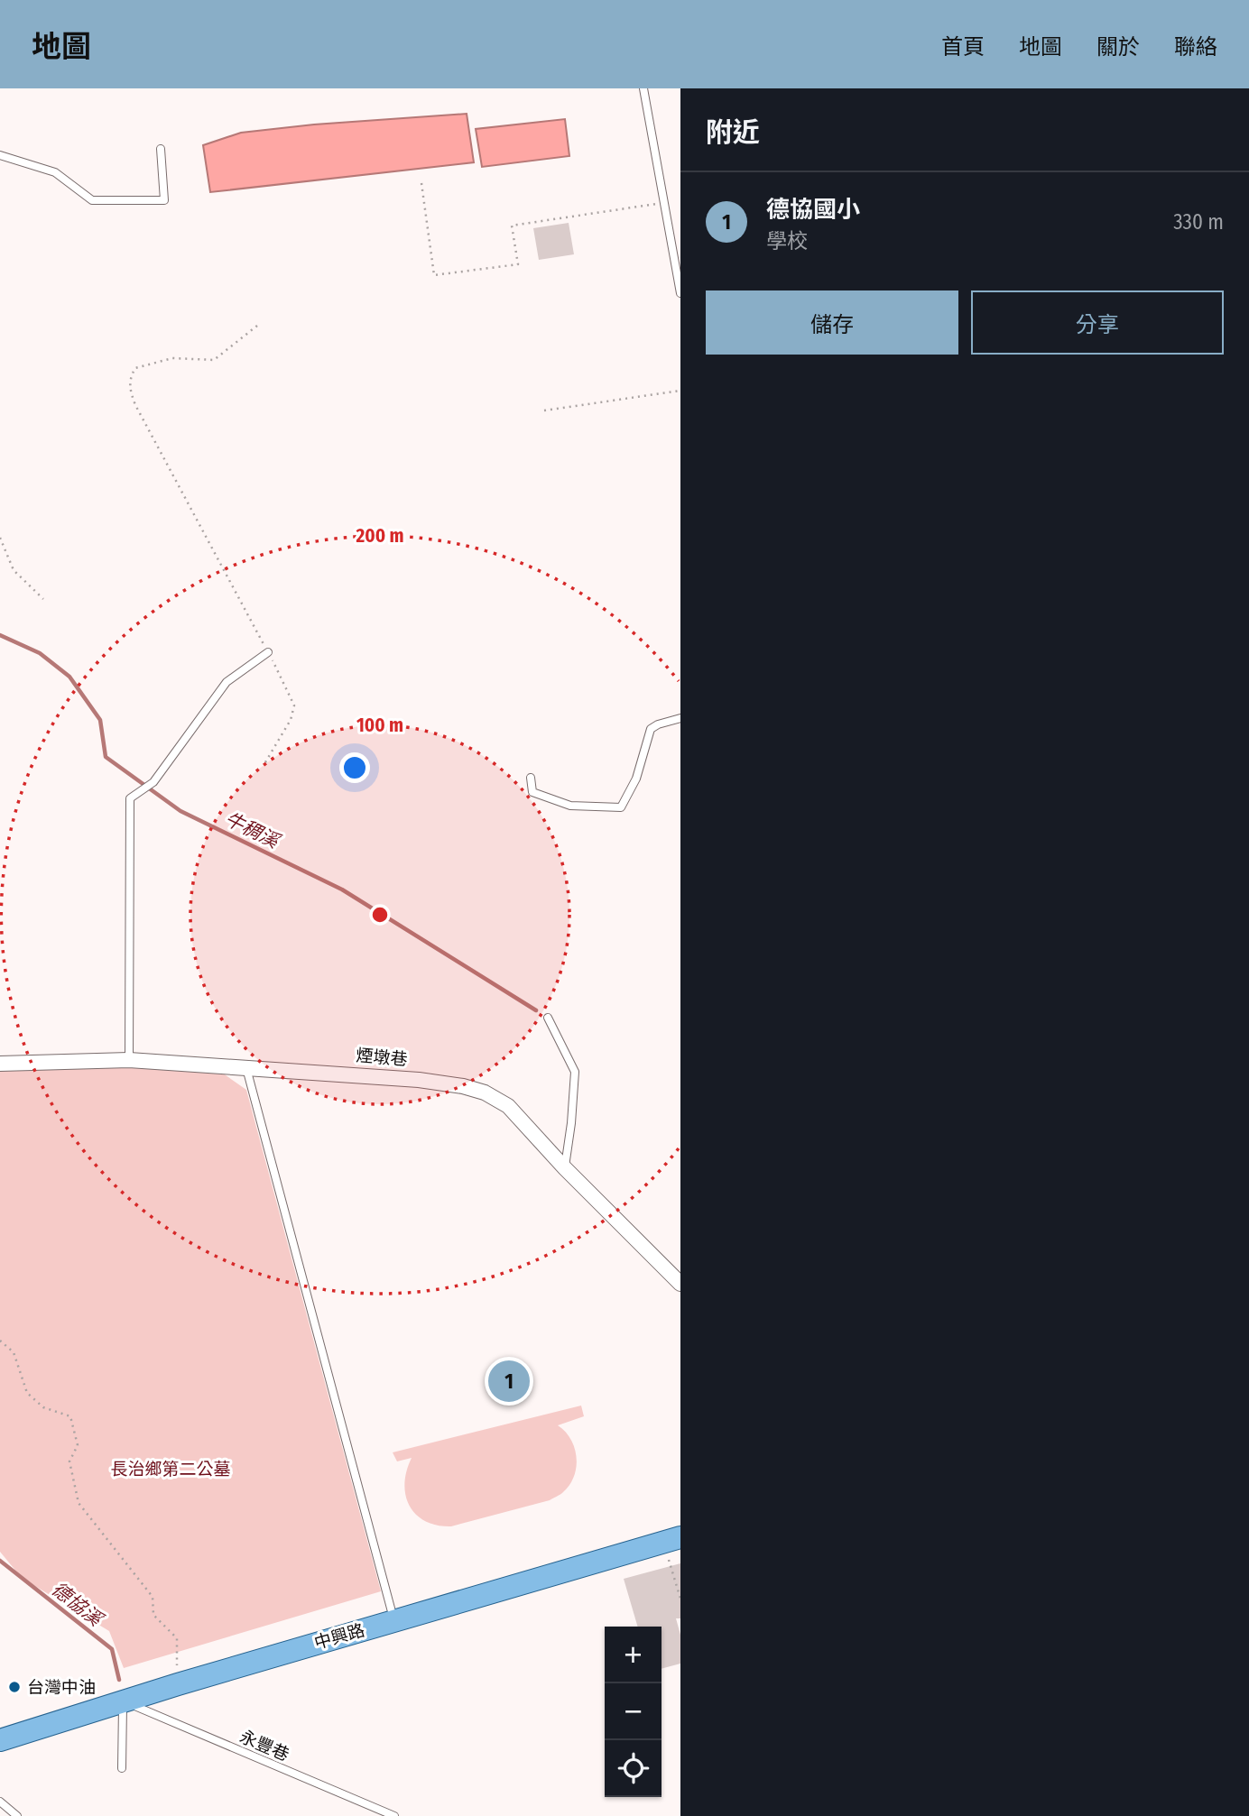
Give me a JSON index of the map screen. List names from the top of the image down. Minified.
{"streets":{"main road":["中興路"],"street":["煙墩巷"],"lane":["永豐巷"]},"crossings":[["中興路","永豐巷"]],"water":["牛稠溪","德協溪"],"parks":["長治鄉第二公墓"],"places":["台灣中油"],"page":{"header":"地圖","nav":["首頁","地圖","關於","聯絡"],"heading":"附近","list":[{"mark":"1","name":"德協國小","note":"學校","value":"330 m"}],"buttons":["儲存","分享"],"pins":"1","map_buttons":["+","−"]},"rings":["200 m","100 m"]}
